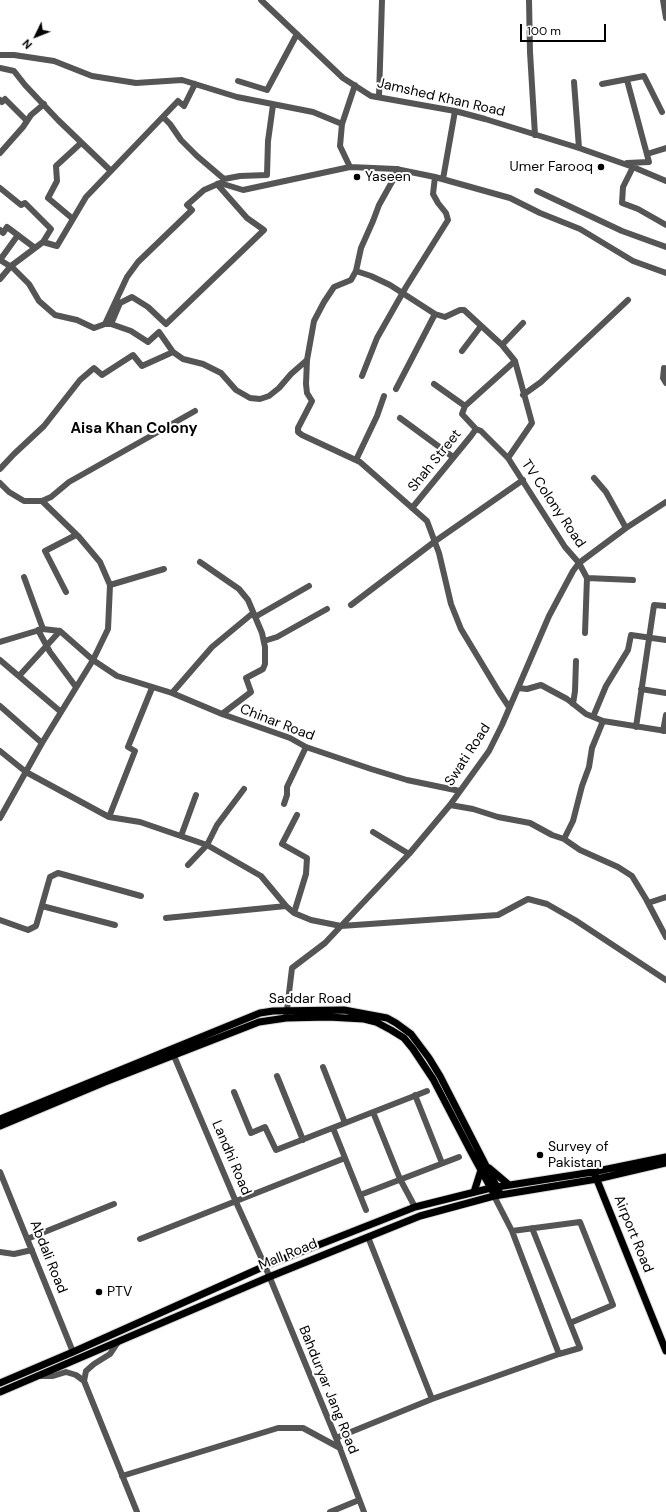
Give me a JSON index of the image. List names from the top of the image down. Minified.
{"streets":{"main road":["Airport Road","Mall Road"],"street":["Jamshed Khan Road","Shah Street","TV Colony Road","Chinar Road","Swati Road","Landhi Road","Abdali Road","Bahduryar Jang Road"]},"crossings":[["Shah Street","TV Colony Road"],["TV Colony Road","Swati Road"],["Chinar Road","Swati Road"],["Landhi Road","Mall Road"],["Landhi Road","Bahduryar Jang Road"],["Airport Road","Mall Road"],["Mall Road","Abdali Road"],["Mall Road","Bahduryar Jang Road"]],"districts":["Aisa Khan Colony"],"places":["Umer Farooq","Yaseen","Survey of Pakistan","PTV"],"scale_bar":"100 m","north":"bottom left"}
